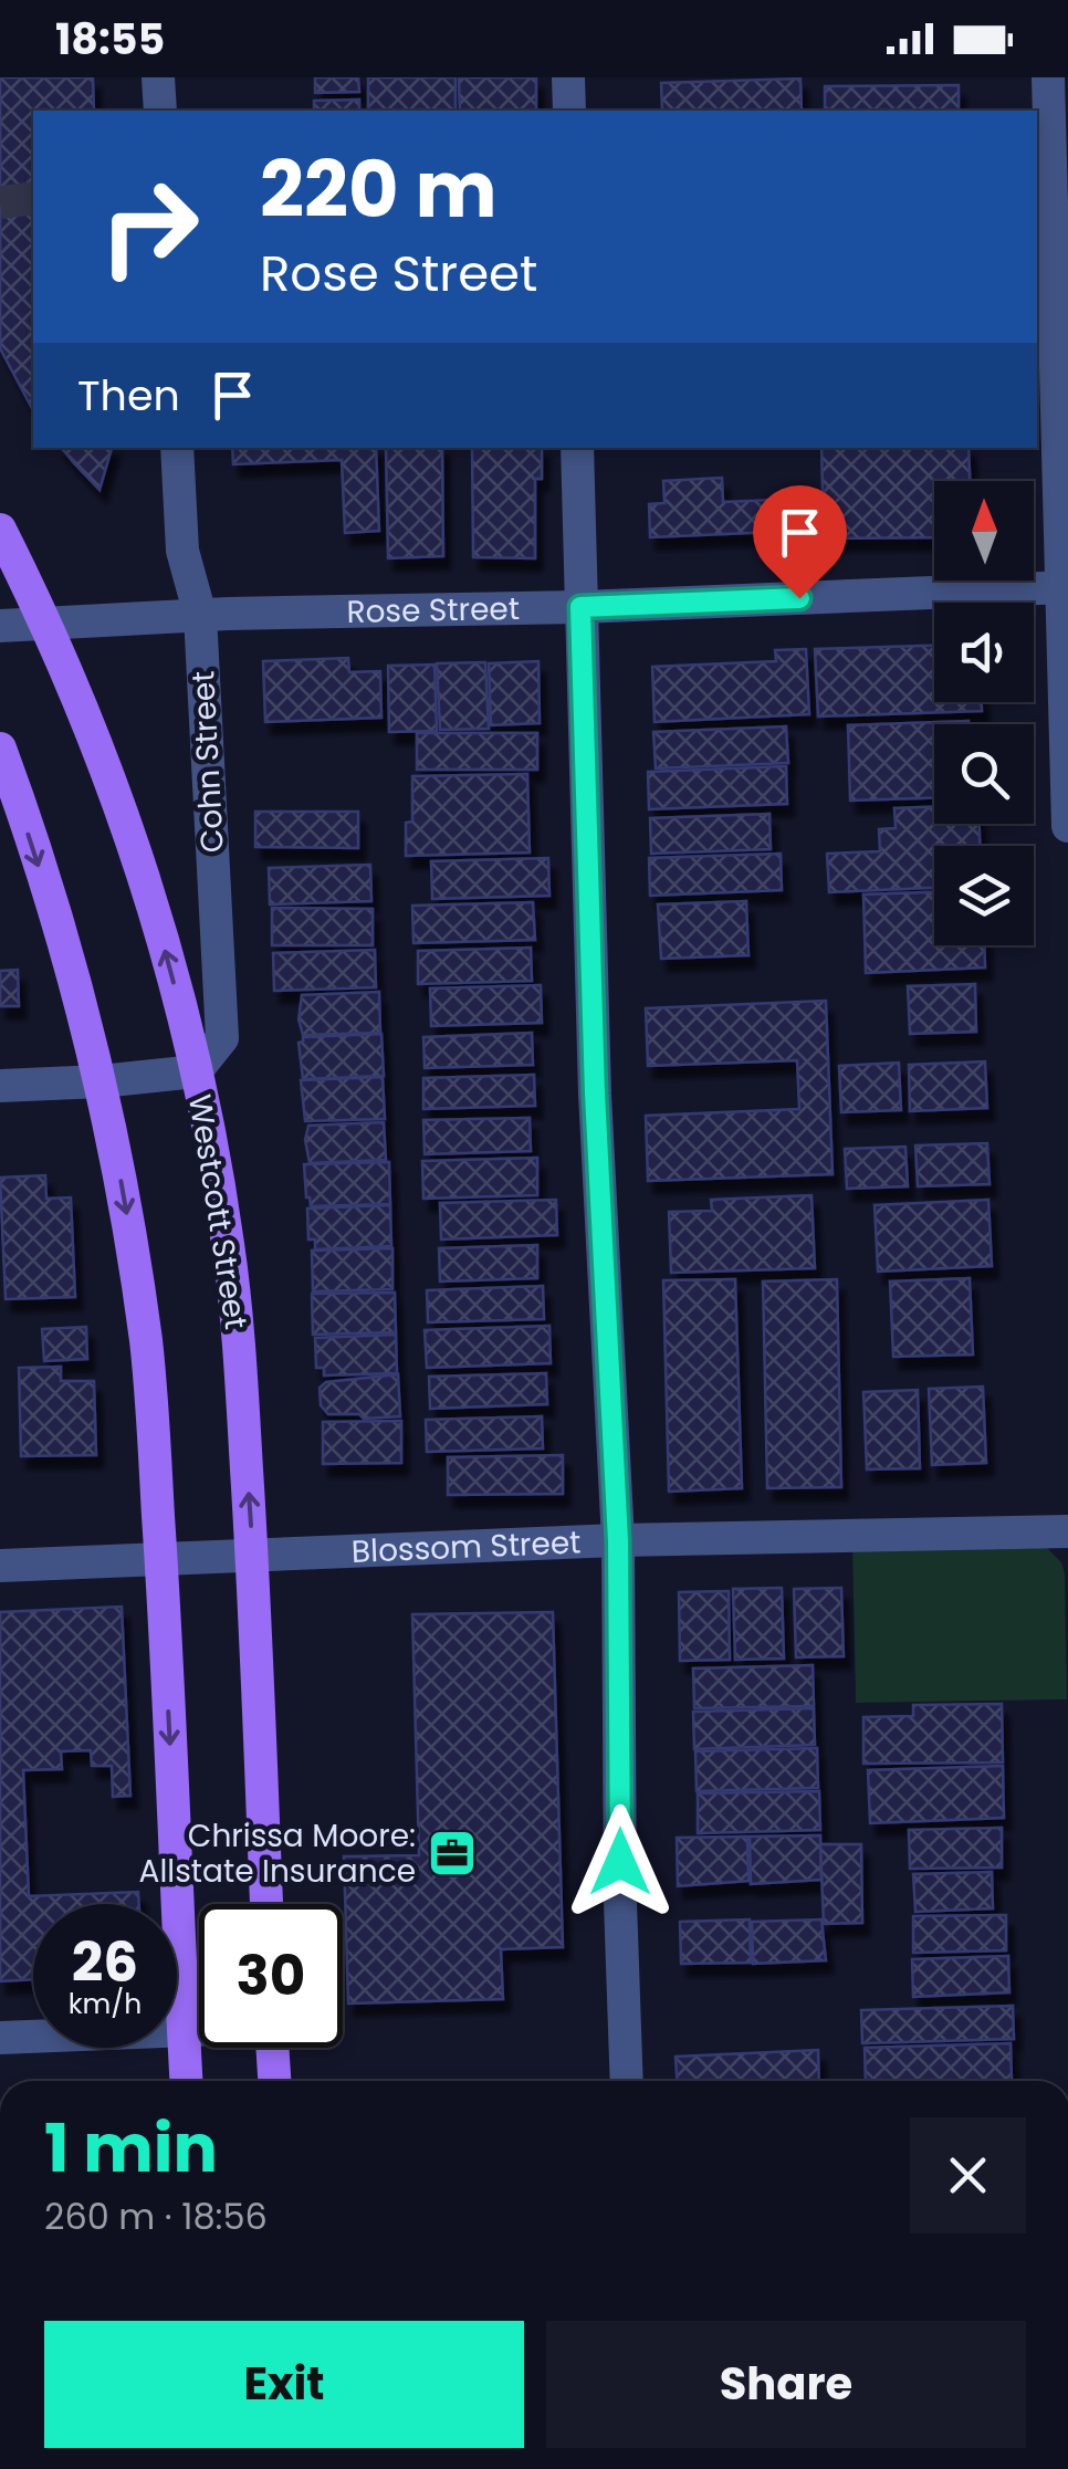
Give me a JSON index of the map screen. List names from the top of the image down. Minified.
{"streets":{"main road":["Westcott Street"],"street":["Rose Street","Cohn Street","Blossom Street"]},"crossings":[["Rose Street","Cohn Street"],["Rose Street","Westcott Street"],["Cohn Street","Westcott Street"],["Westcott Street","Blossom Street"]],"places":{"office":["Chrissa Moore: Allstate Insurance"]},"north":"top","page":{"status":"18:55","turn":["220 m","Rose Street"],"then":"Then","speed":"26 km/h","limit":"30","heading":["1 min","260 m · 18:56"],"buttons":["Exit","Share"]}}
